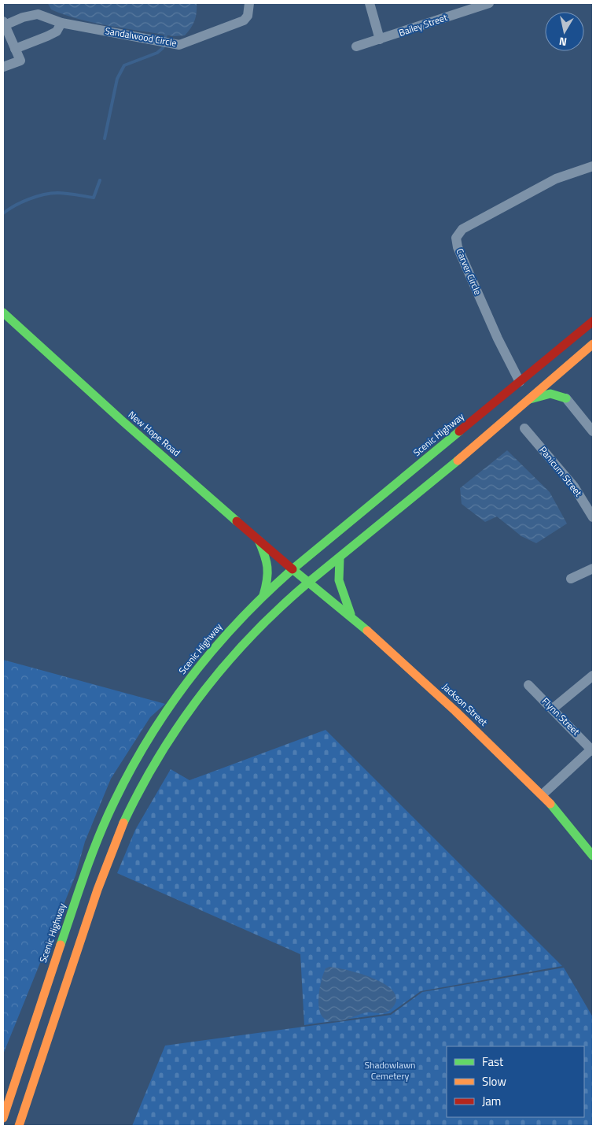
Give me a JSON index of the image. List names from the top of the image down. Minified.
{"streets":{"main road":["New Hope Road","Scenic Highway","Jackson Street"],"street":["Bailey Street","Sandalwood Circle","Carver Circle","Panicum Street","Flynn Street"]},"crossings":[["Carver Circle","Scenic Highway"],["New Hope Road","Scenic Highway"],["New Hope Road","Jackson Street"]],"parks":["Shadowlawn Cemetery"],"legend":["Fast","Slow","Jam"],"north":"bottom"}
